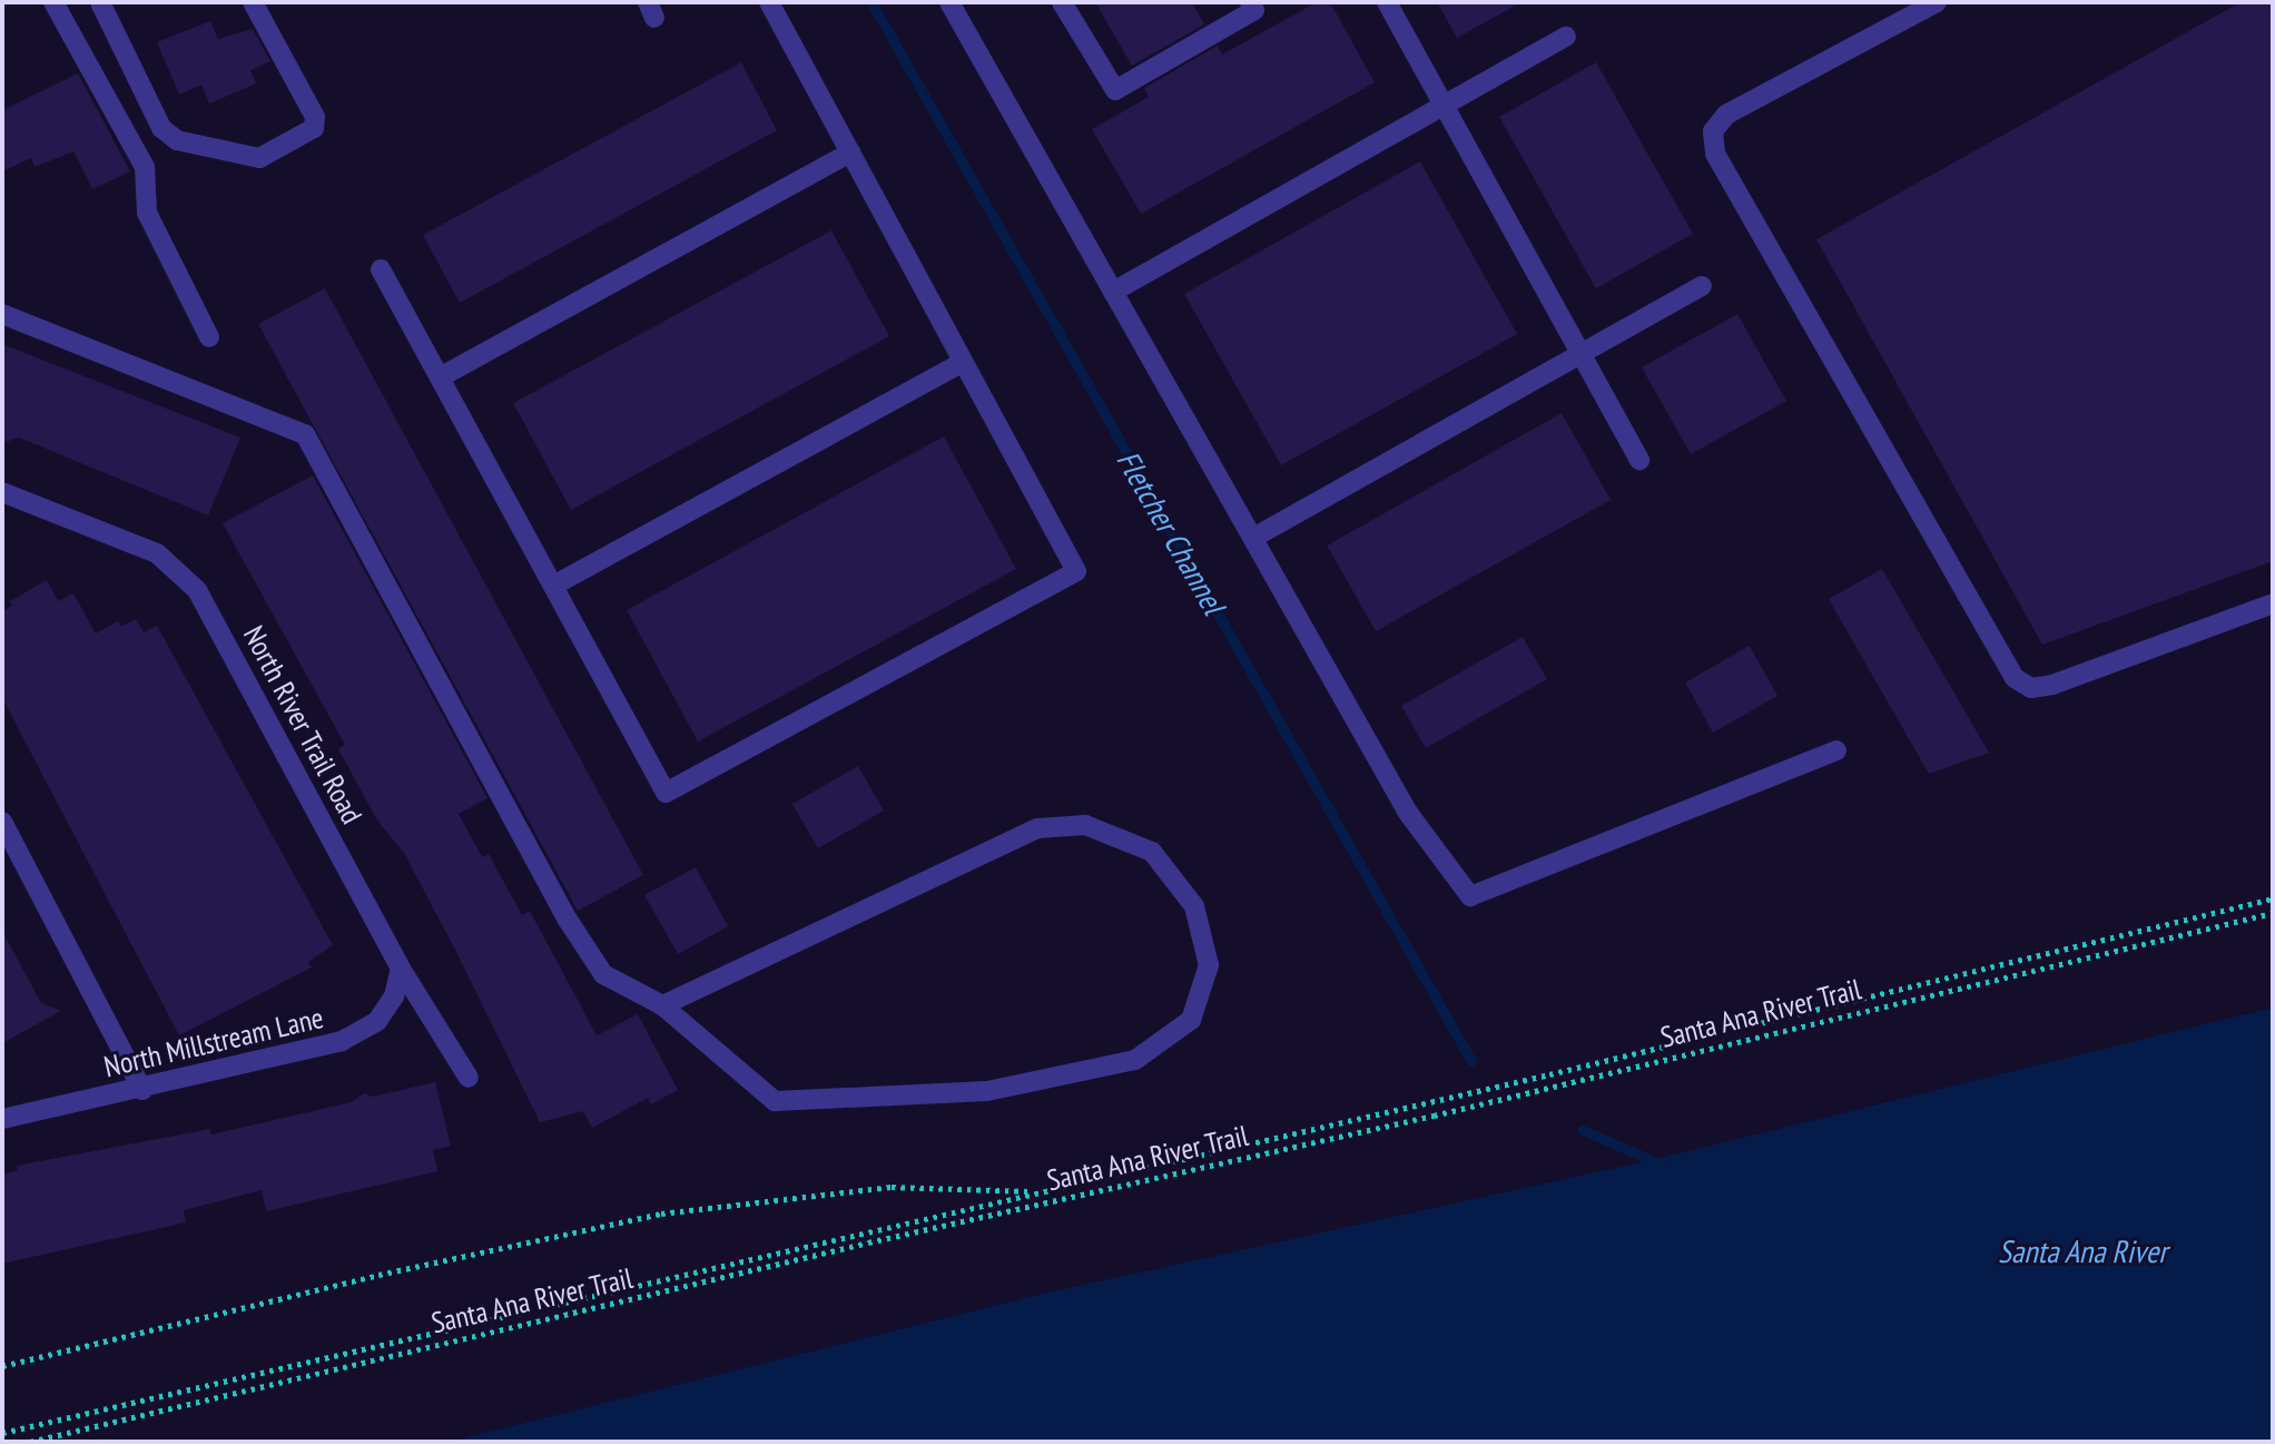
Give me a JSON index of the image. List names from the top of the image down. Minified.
{"streets":{"street":["North River Trail Road","North Millstream Lane"],"path":["Santa Ana River Trail"]},"crossings":[["North River Trail Road","North Millstream Lane"]],"water":["Fletcher Channel","Santa Ana River"]}
